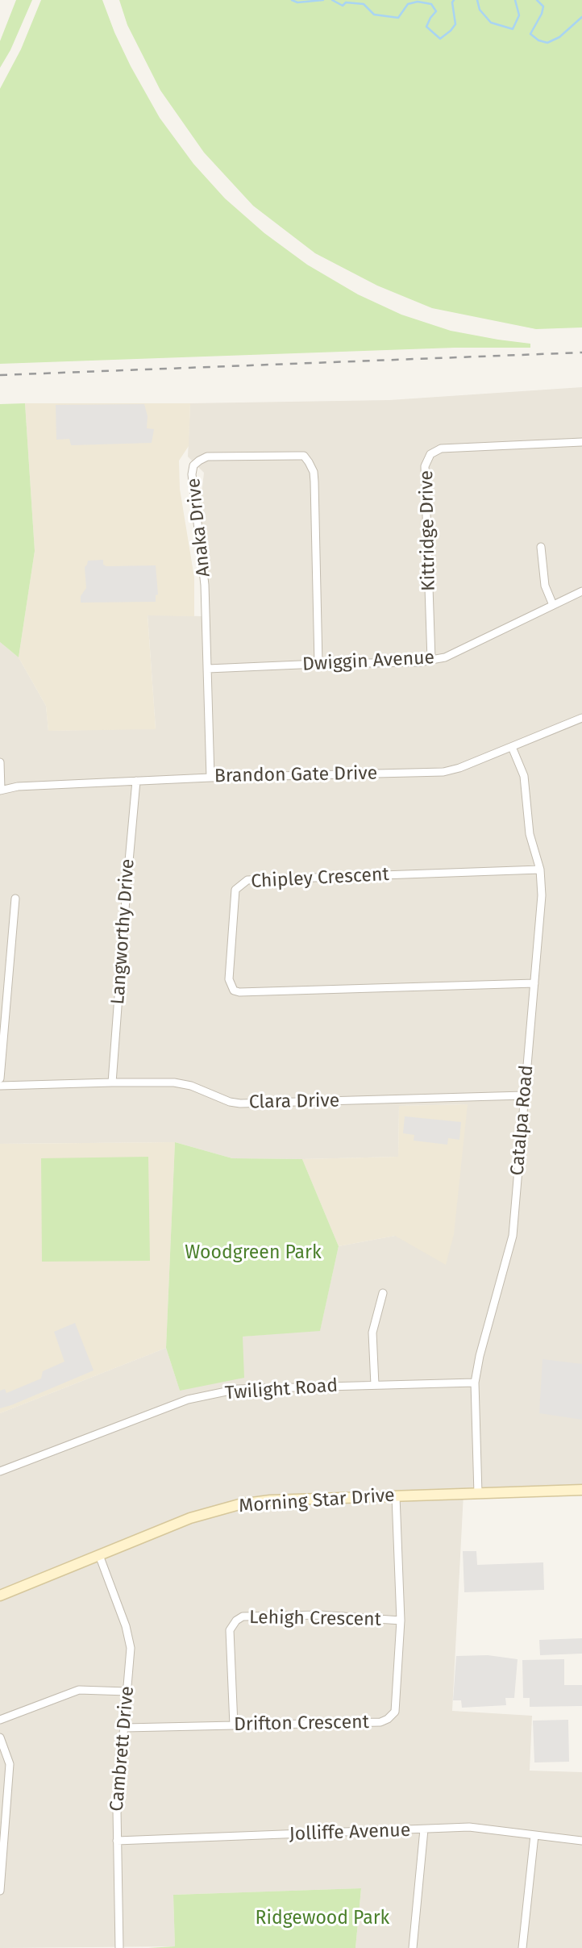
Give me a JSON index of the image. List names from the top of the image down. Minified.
{"streets":{"street":["Anaka Drive","Kittridge Drive","Dwiggin Avenue","Brandon Gate Drive","Chipley Crescent","Langworthy Drive","Clara Drive","Catalpa Road","Twilight Road","Morning Star Drive","Lehigh Crescent","Drifton Crescent","Cambrett Drive","Jolliffe Avenue"]},"crossings":[["Anaka Drive","Dwiggin Avenue"],["Anaka Drive","Brandon Gate Drive"],["Kittridge Drive","Dwiggin Avenue"],["Brandon Gate Drive","Langworthy Drive"],["Brandon Gate Drive","Catalpa Road"],["Chipley Crescent","Catalpa Road"],["Langworthy Drive","Clara Drive"],["Clara Drive","Catalpa Road"],["Catalpa Road","Twilight Road"],["Catalpa Road","Morning Star Drive"],["Morning Star Drive","Drifton Crescent"],["Morning Star Drive","Cambrett Drive"],["Lehigh Crescent","Drifton Crescent"],["Drifton Crescent","Cambrett Drive"],["Cambrett Drive","Jolliffe Avenue"]],"parks":["Woodgreen Park","Ridgewood Park"]}
